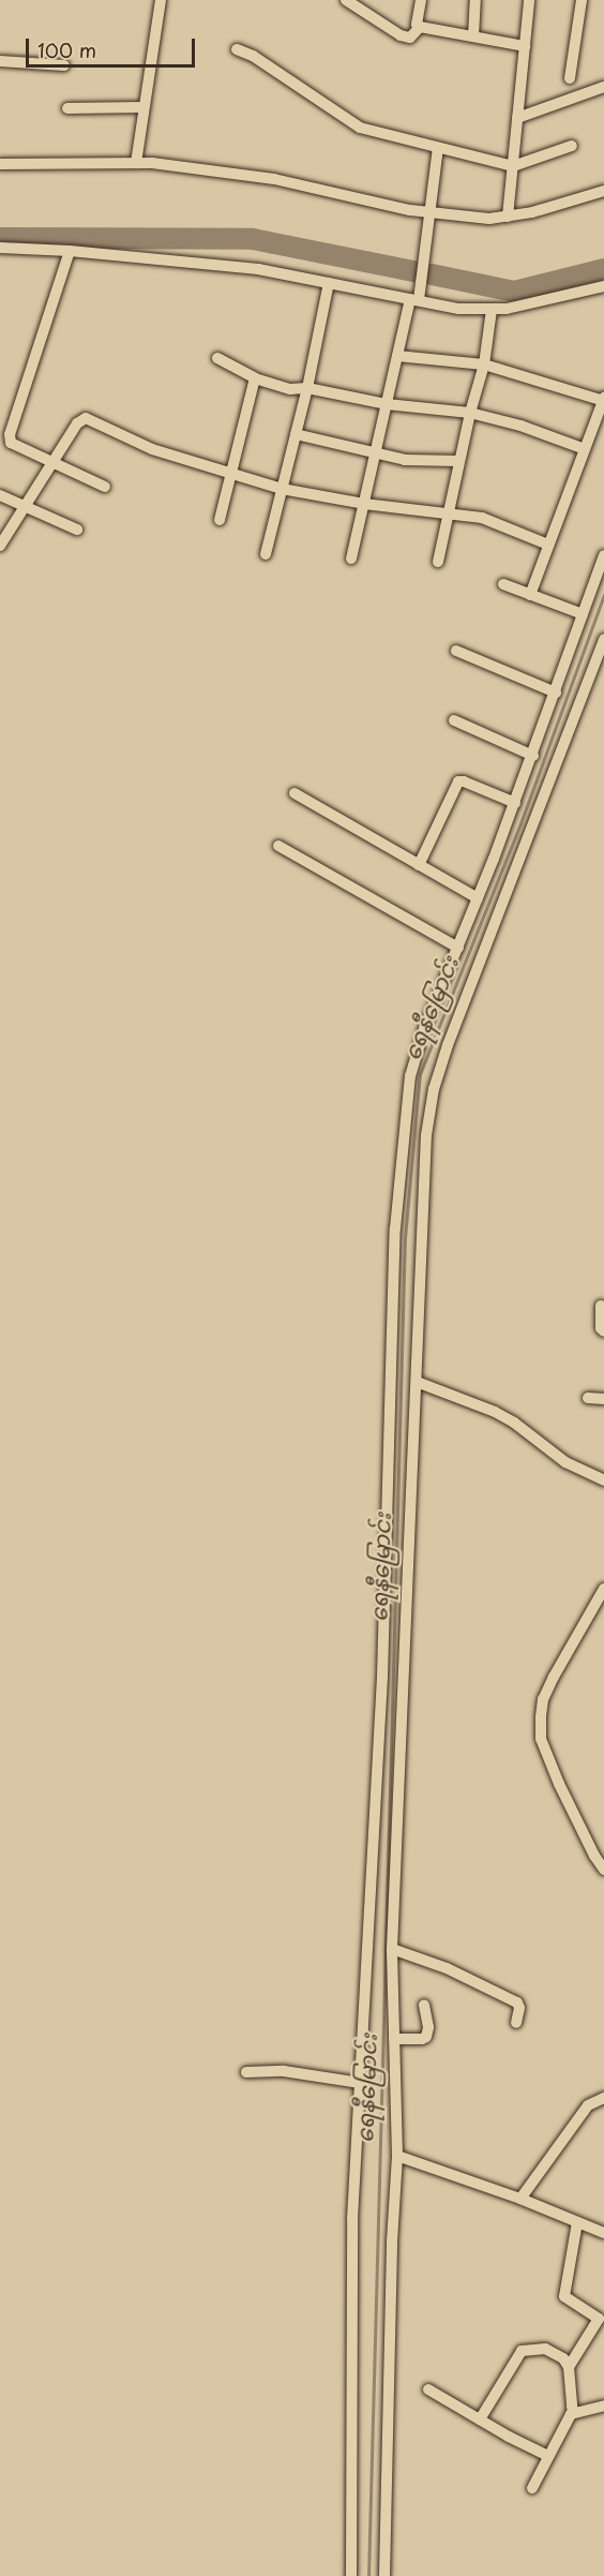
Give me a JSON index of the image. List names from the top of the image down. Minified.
{"water":["ရေနီမြောင်း"],"scale_bar":"100 m"}
